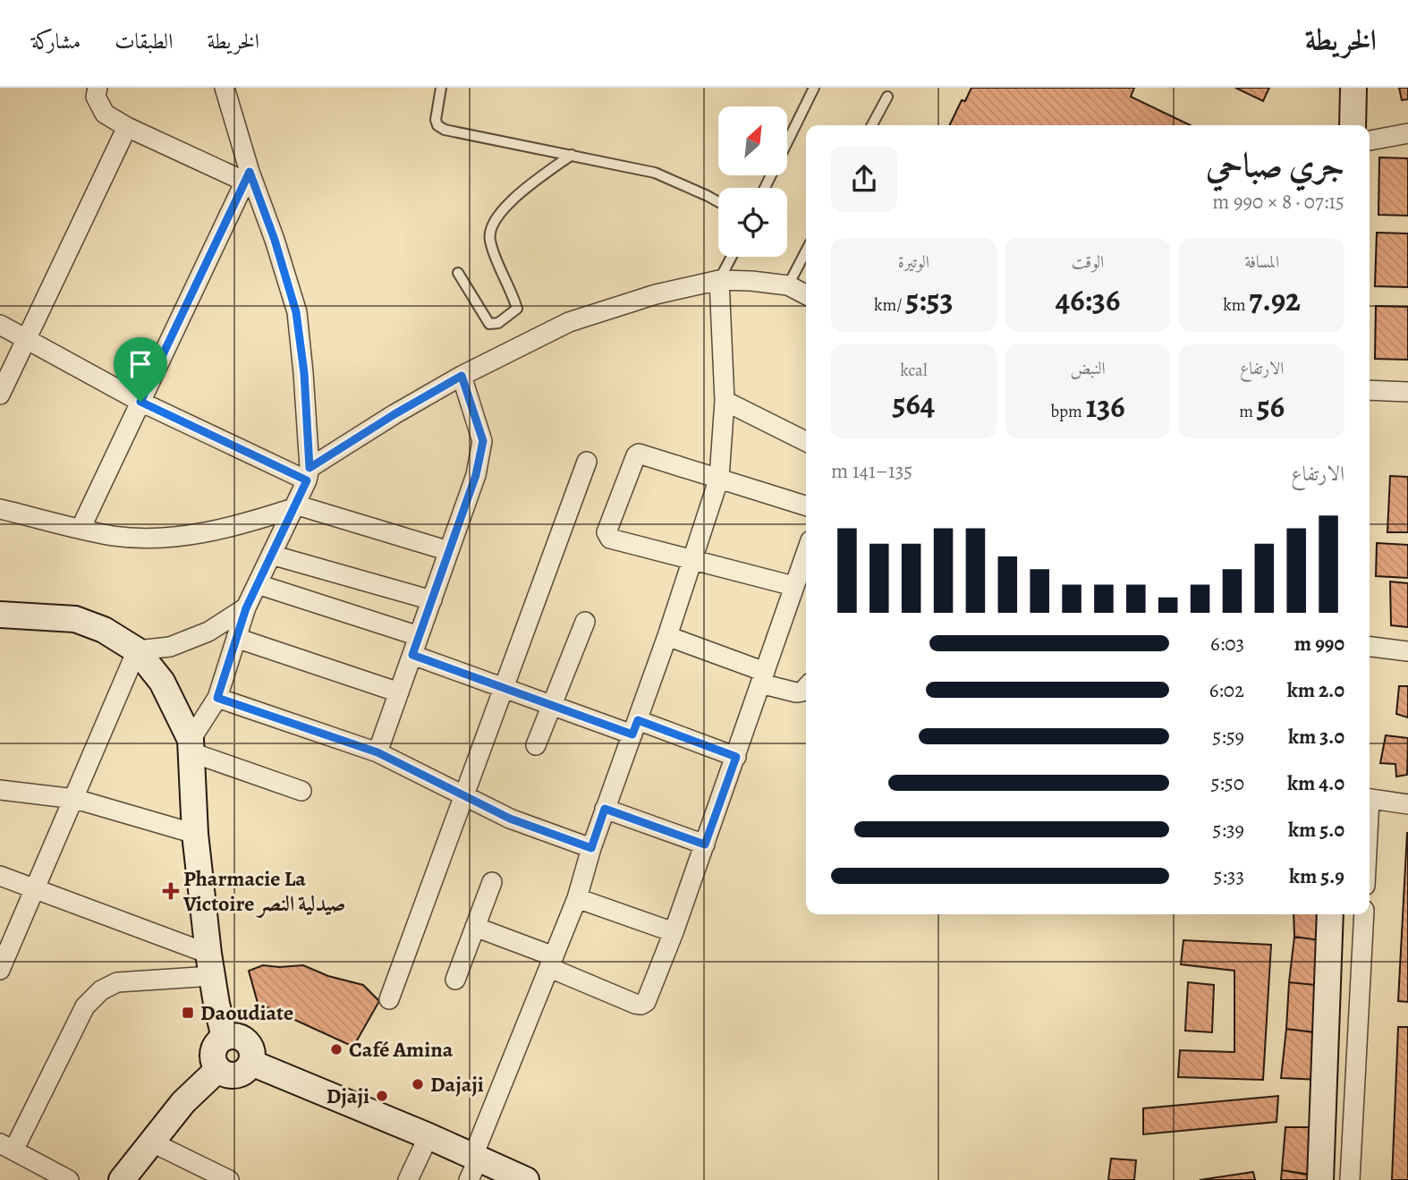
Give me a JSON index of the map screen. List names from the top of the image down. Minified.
{"places":{"health":["Pharmacie La Victoire صيدلية النصر"],"transit":["Daoudiate"],"other":["Café Amina","Dajaji","Djaji"]},"north":"top right","page":{"header":"الخريطة","nav":["الخريطة","الطبقات","مشاركة"],"heading":["جري صباحي","07:15 · 8 × 990 m"],"stats":[["المسافة","7.92 km"],["الوقت","46:36"],["الوتيرة","5:53 /km"],["الارتفاع","56 m"],["النبض","136 bpm"],["kcal","564"]],"chart":["الارتفاع","135–141 m"],"list":[{"name":"990 m","note":"6:03"},{"name":"2.0 km","note":"6:02"},{"name":"3.0 km","note":"5:59"},{"name":"4.0 km","note":"5:50"},{"name":"5.0 km","note":"5:39"},{"name":"5.9 km","note":"5:33"}]}}
